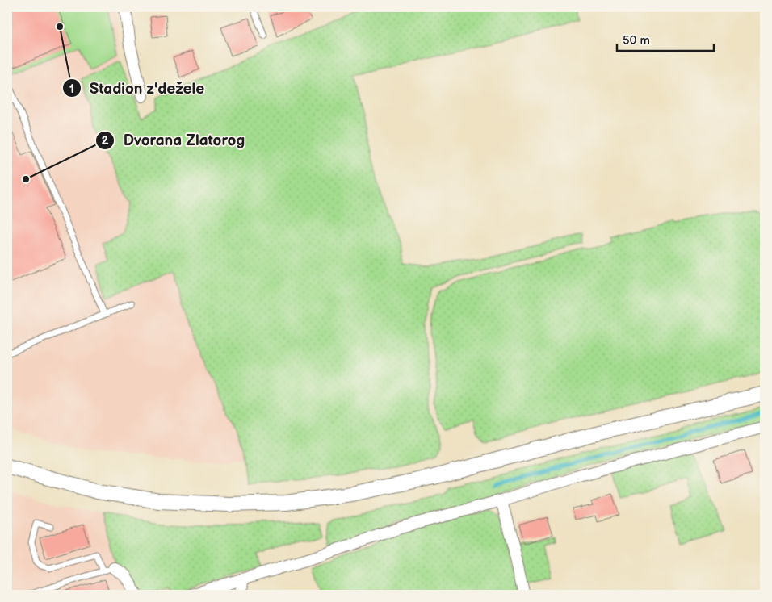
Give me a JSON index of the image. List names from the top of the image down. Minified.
{"places":["Stadion z'dežele","Dvorana Zlatorog"],"scale_bar":"50 m"}
